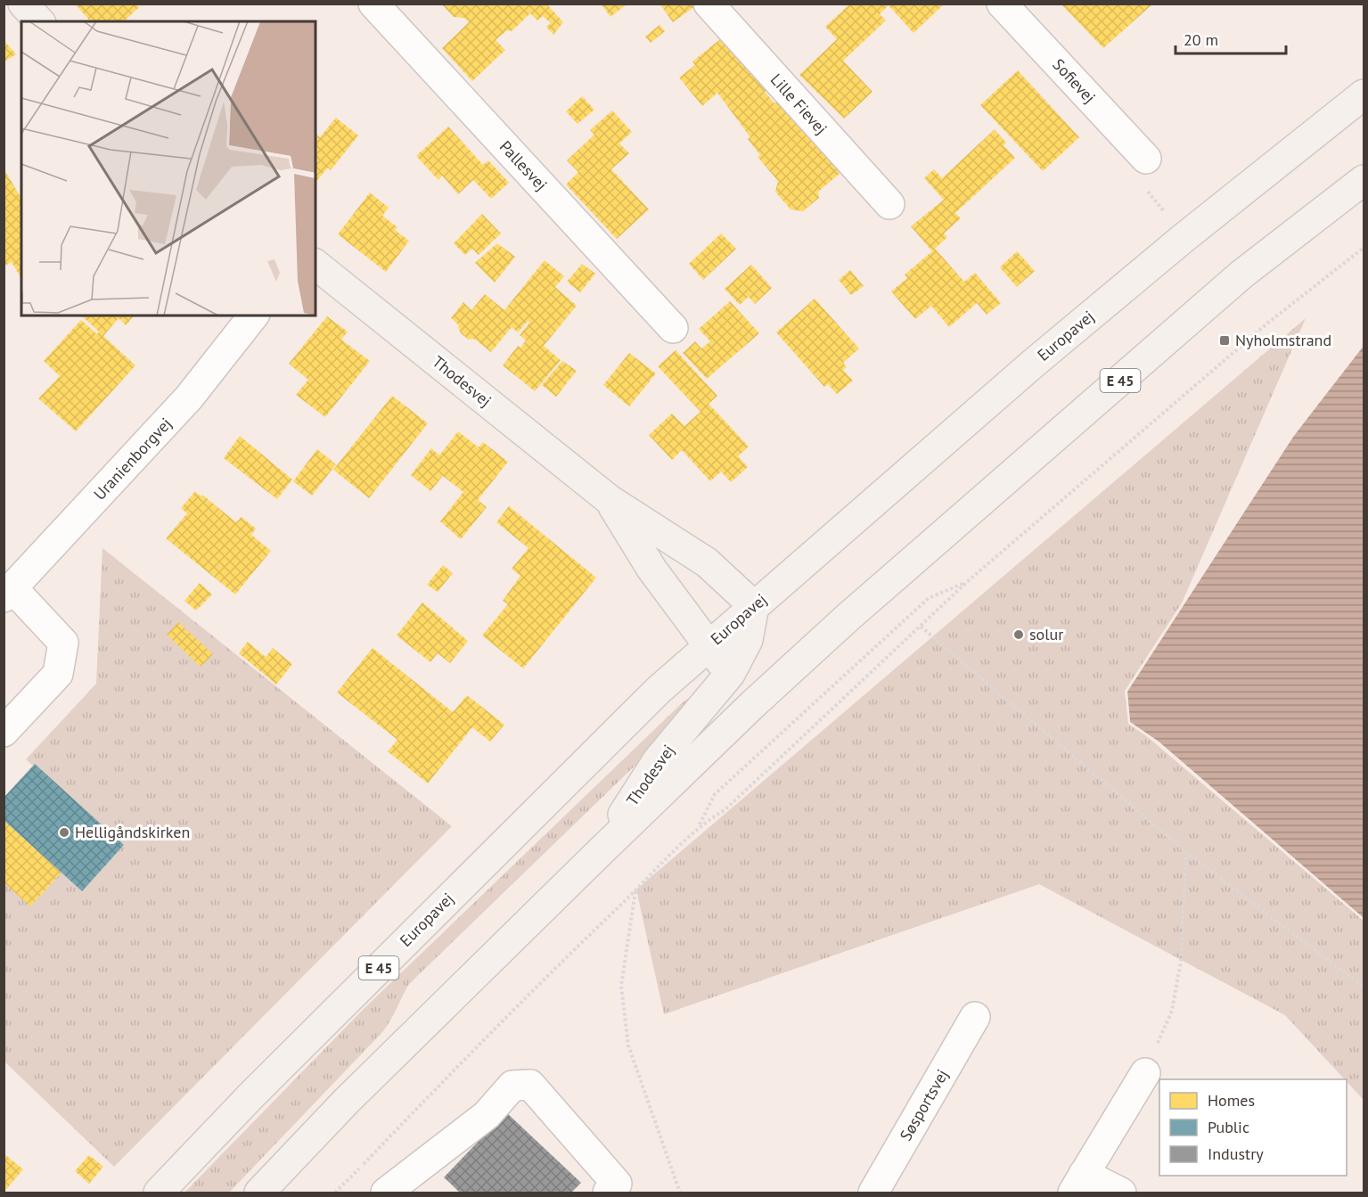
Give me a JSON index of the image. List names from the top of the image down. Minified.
{"streets":{"main road":["Europavej","E 45","Thodesvej"],"street":["Sofievej","Lille Fievej","Pallesvej","Uranienborgvej","Søsportsvej"]},"crossings":[["Europavej","Thodesvej"],["E 45","Thodesvej"]],"places":{"transit":["Nyholmstrand"],"other":["solur","Helligåndskirken"]},"legend":["Homes","Public","Industry"],"scale_bar":"20 m"}
